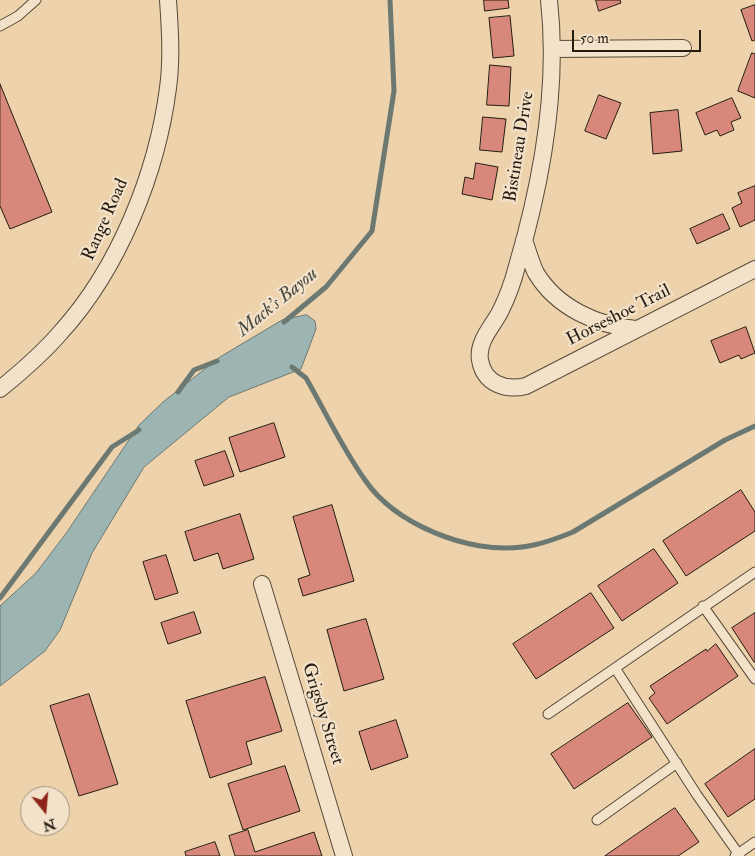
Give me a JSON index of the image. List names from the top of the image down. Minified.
{"streets":{"street":["Bistineau Drive","Range Road","Horseshoe Trail","Grigsby Street"]},"crossings":[["Bistineau Drive","Horseshoe Trail"]],"water":["Mack's Bayou"],"scale_bar":"50 m","north":"bottom"}
